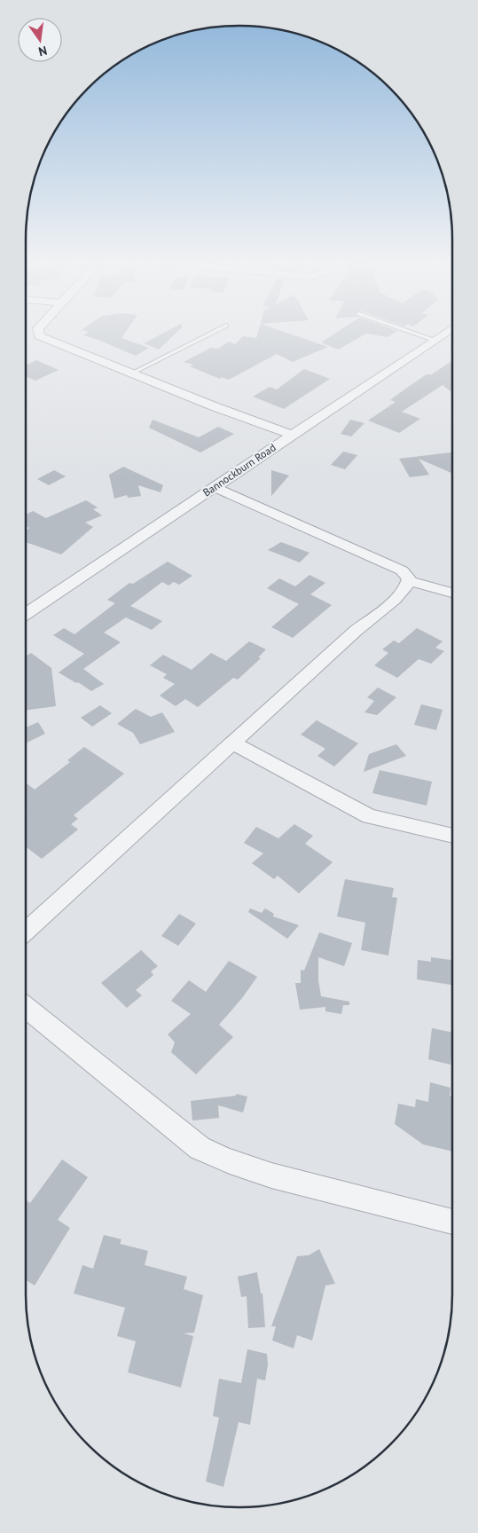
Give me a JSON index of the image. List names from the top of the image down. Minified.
{"streets":{"street":["Bannockburn Road"]},"north":"bottom"}
